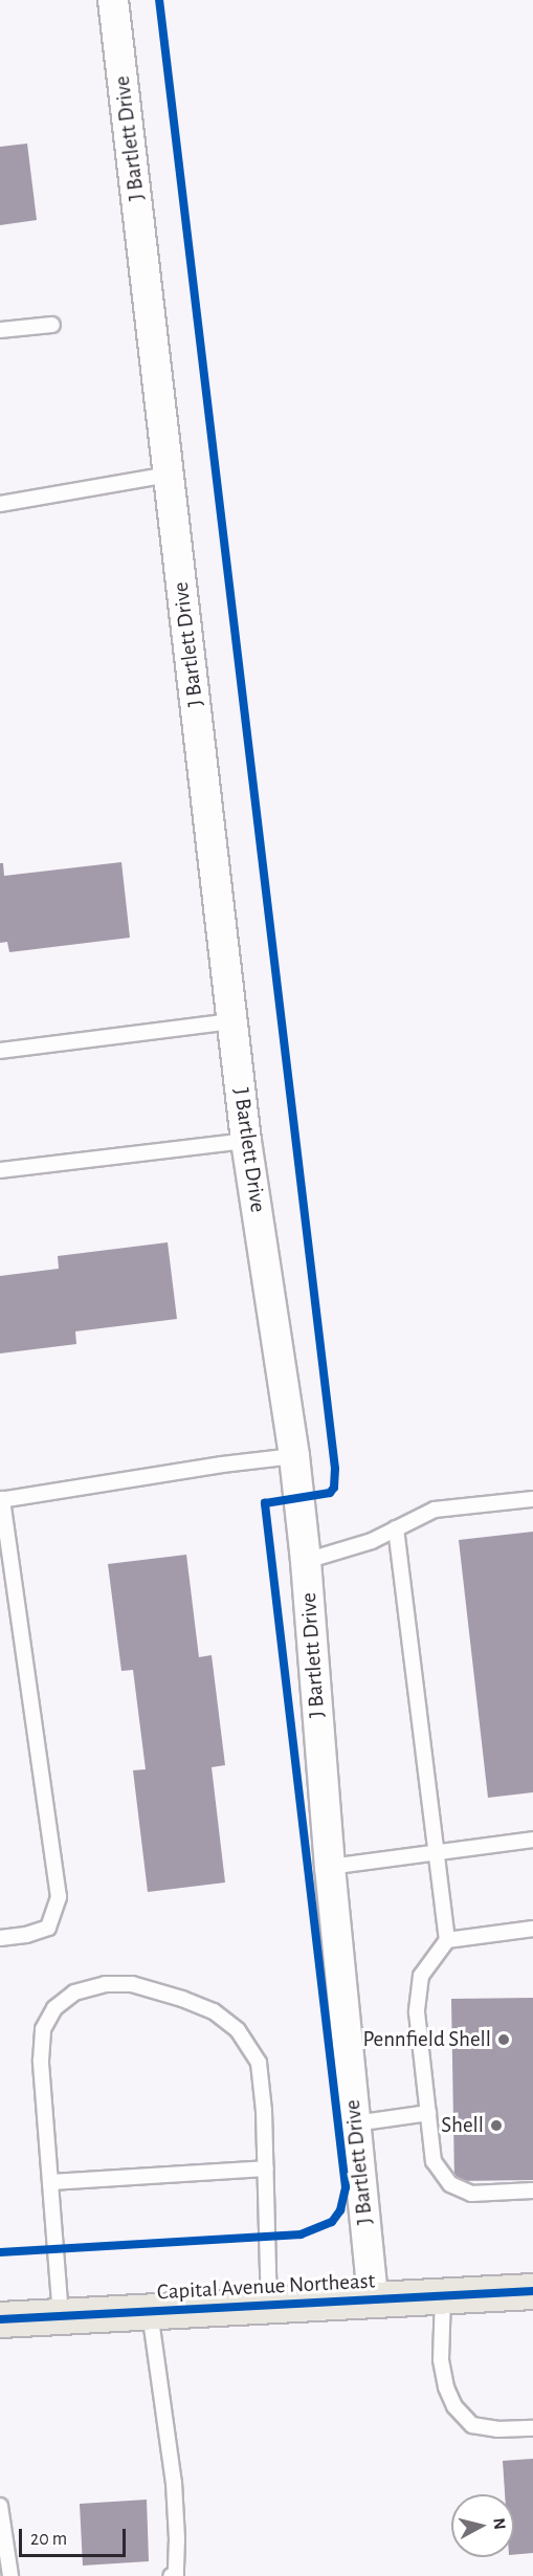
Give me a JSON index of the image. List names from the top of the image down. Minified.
{"streets":{"main road":["Capital Avenue Northeast"],"street":["J Bartlett Drive"]},"crossings":[["J Bartlett Drive","Capital Avenue Northeast"]],"places":["Pennfield Shell","Shell"],"scale_bar":"20 m","north":"right"}
